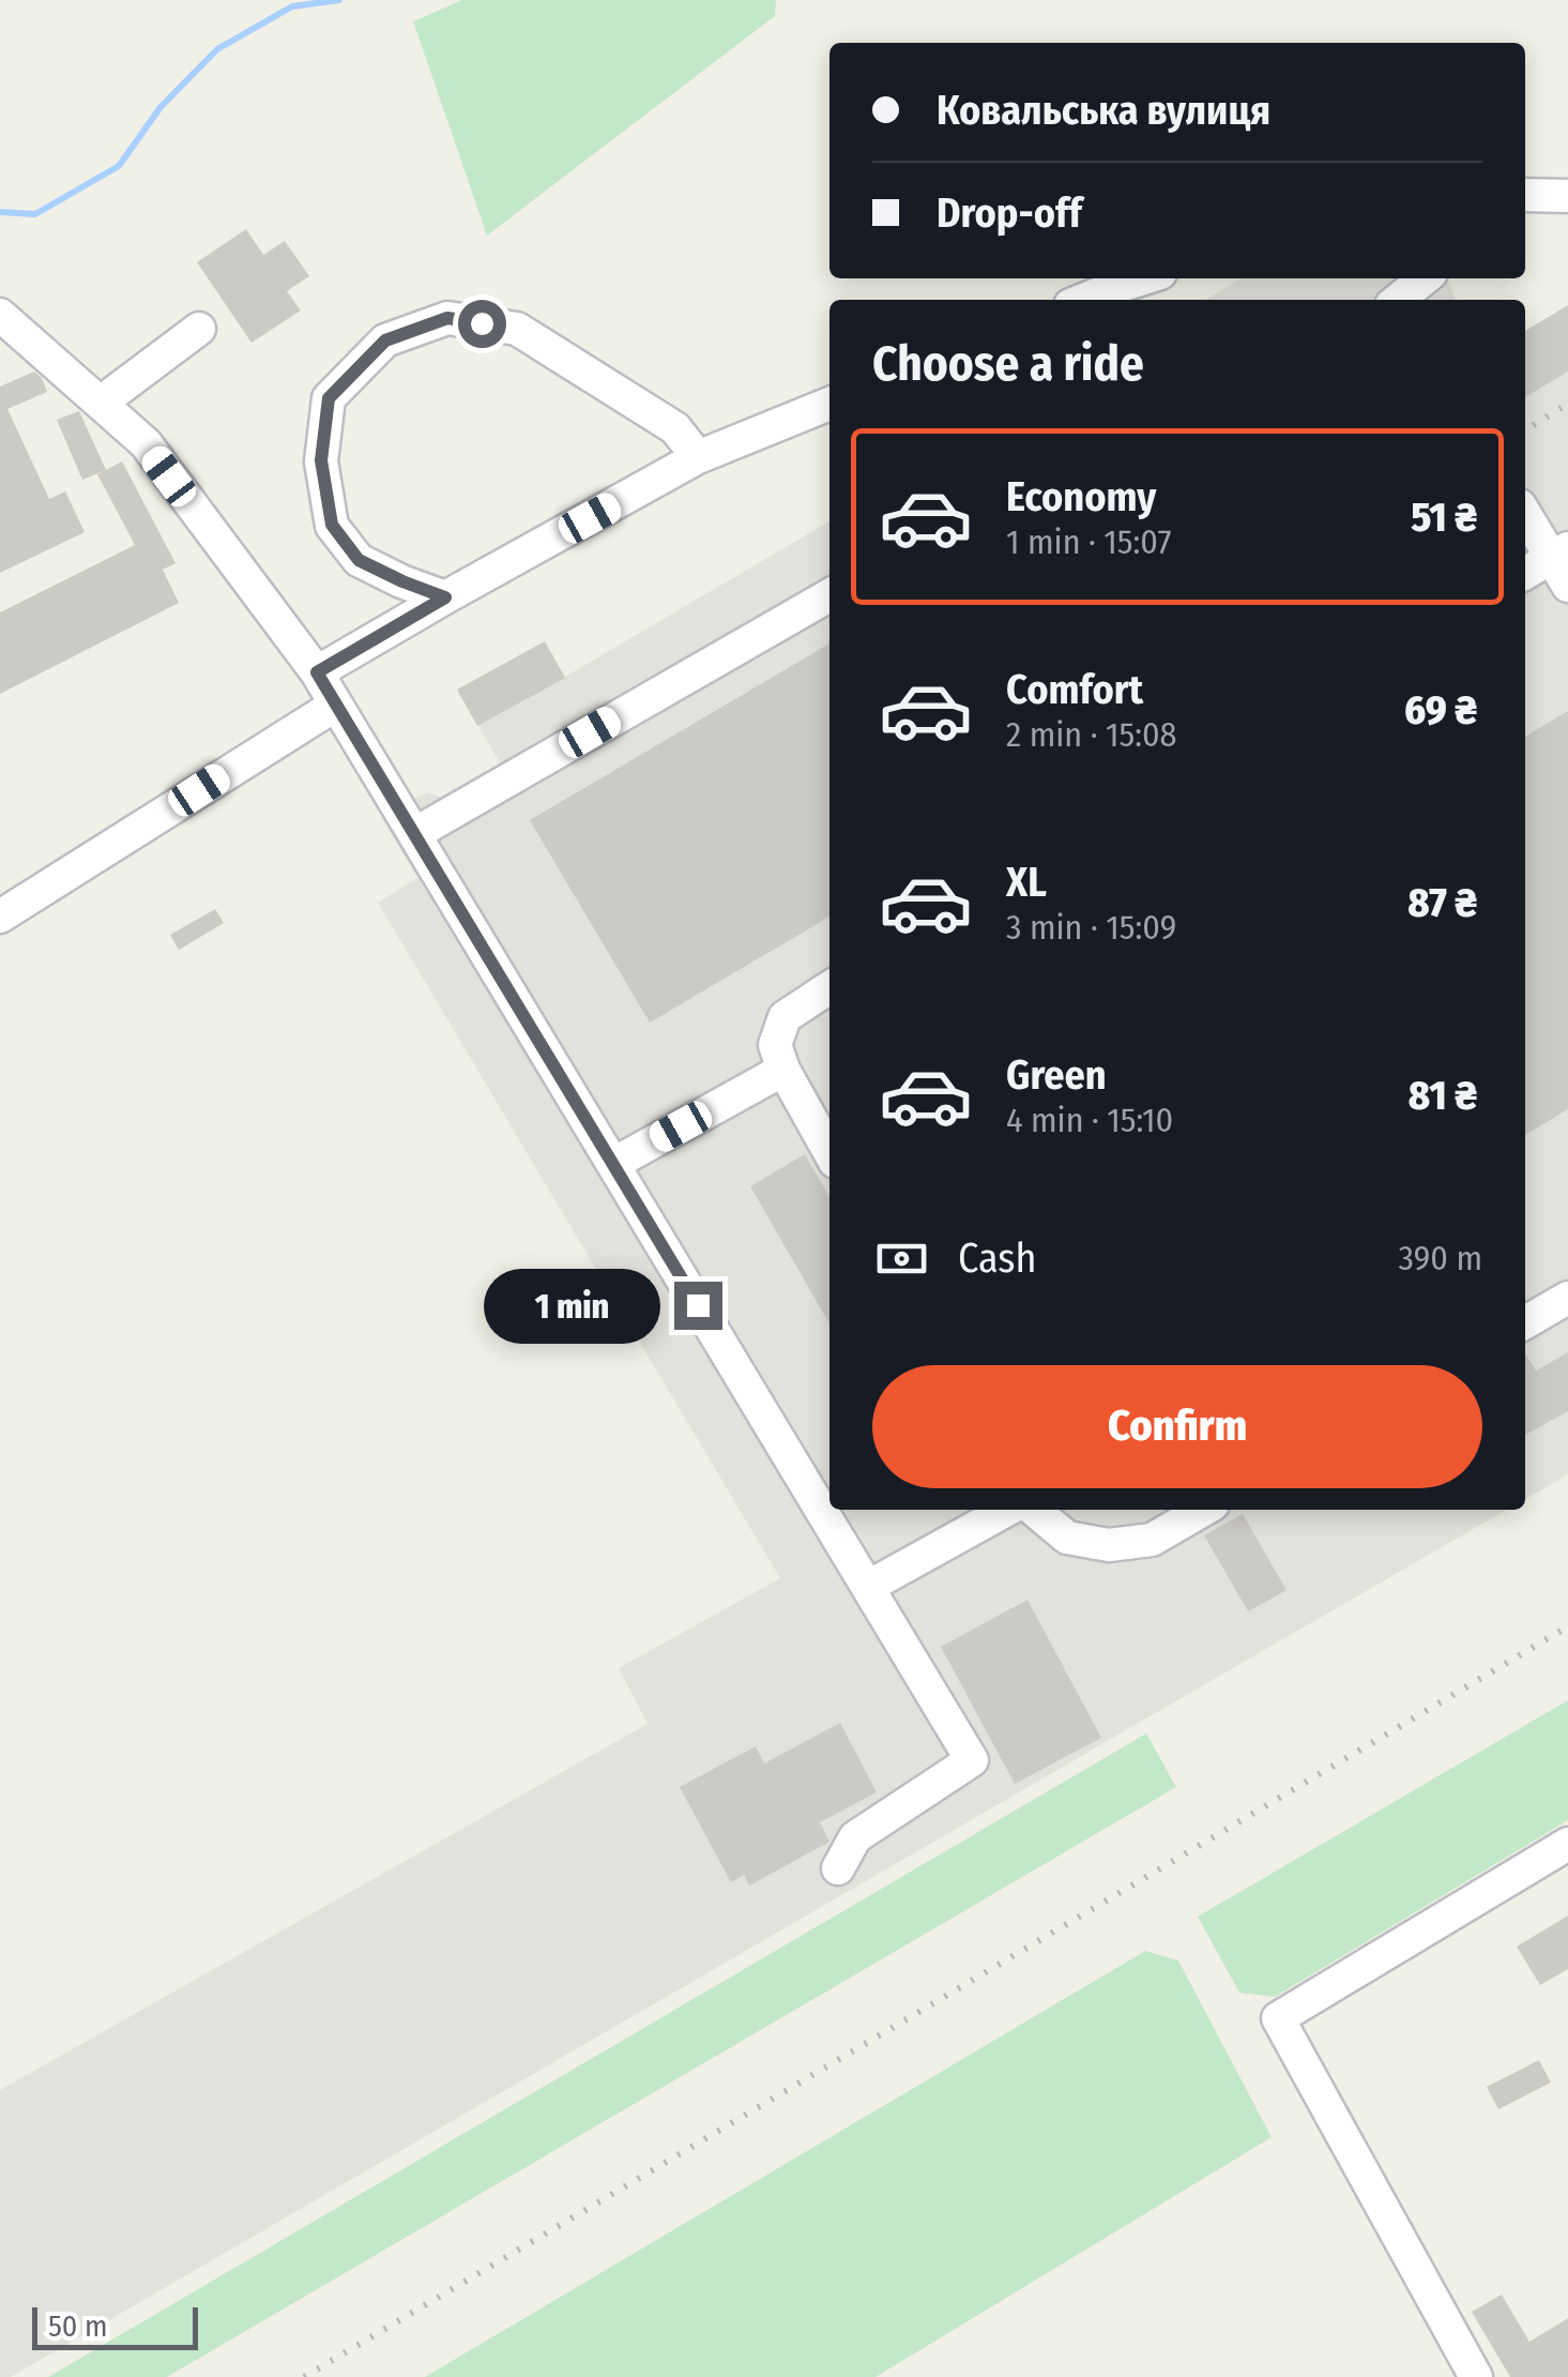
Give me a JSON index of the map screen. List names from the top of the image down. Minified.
{"scale_bar":"50 m","page":{"banner":["Ковальська вулиця","Drop-off"],"heading":"Choose a ride","list":[{"name":"Economy","note":"1 min · 15:07","value":"51 ₴"},{"name":"Comfort","note":"2 min · 15:08","value":"69 ₴"},{"name":"XL","note":"3 min · 15:09","value":"87 ₴"},{"name":"Green","note":"4 min · 15:10","value":"81 ₴"}],"pay":["Cash","390 m"],"bubble":"1 min","buttons":"Confirm","scale":"50 m"}}
